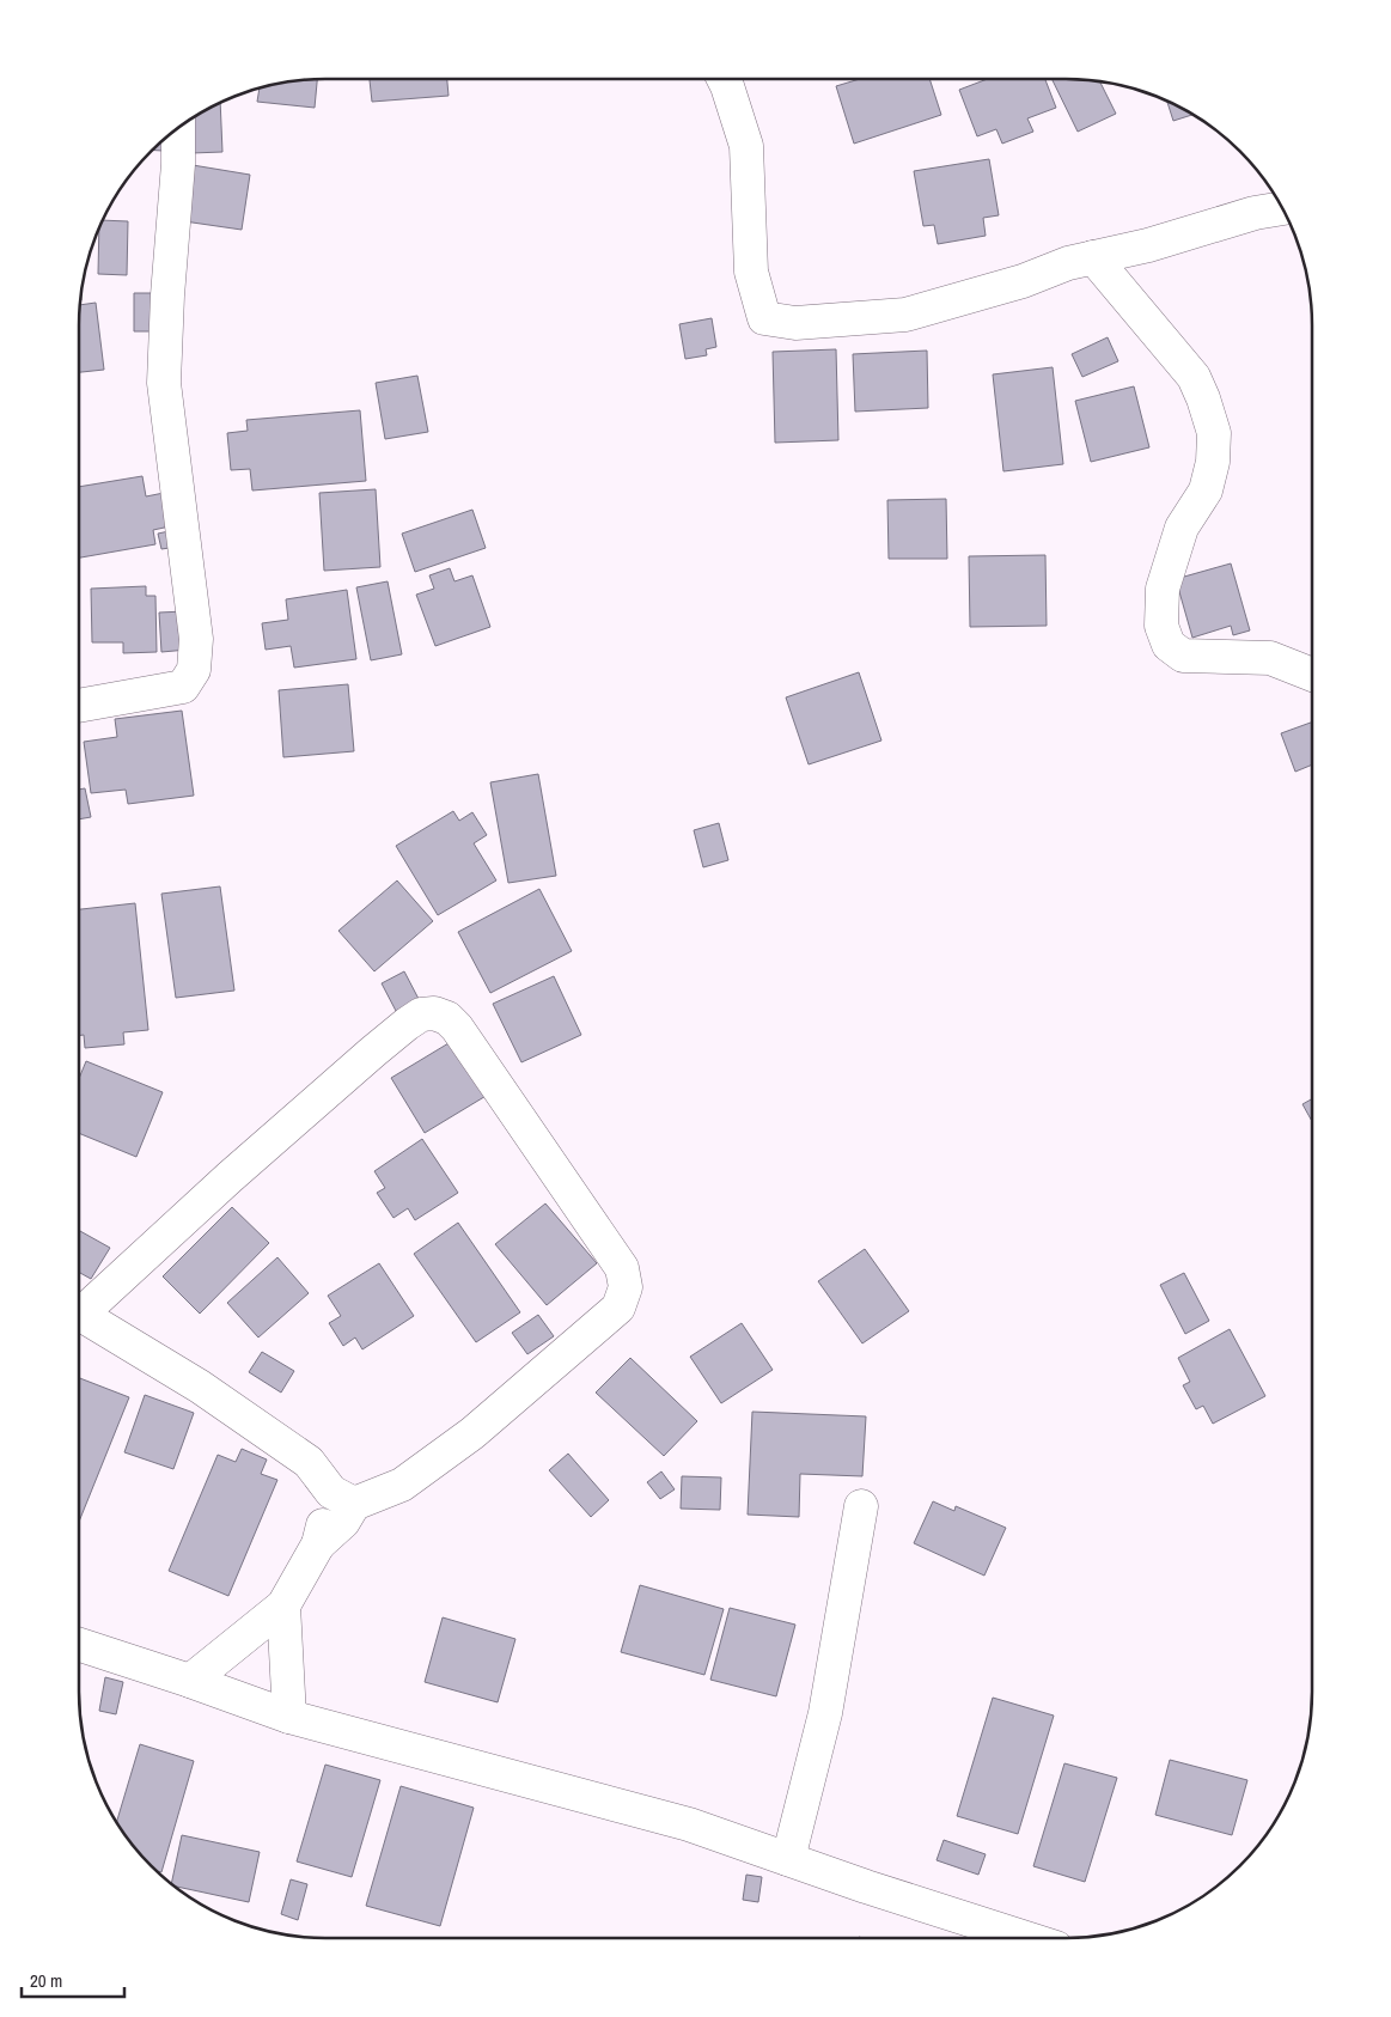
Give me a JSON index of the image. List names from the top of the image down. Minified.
{"scale_bar":"20 m"}
